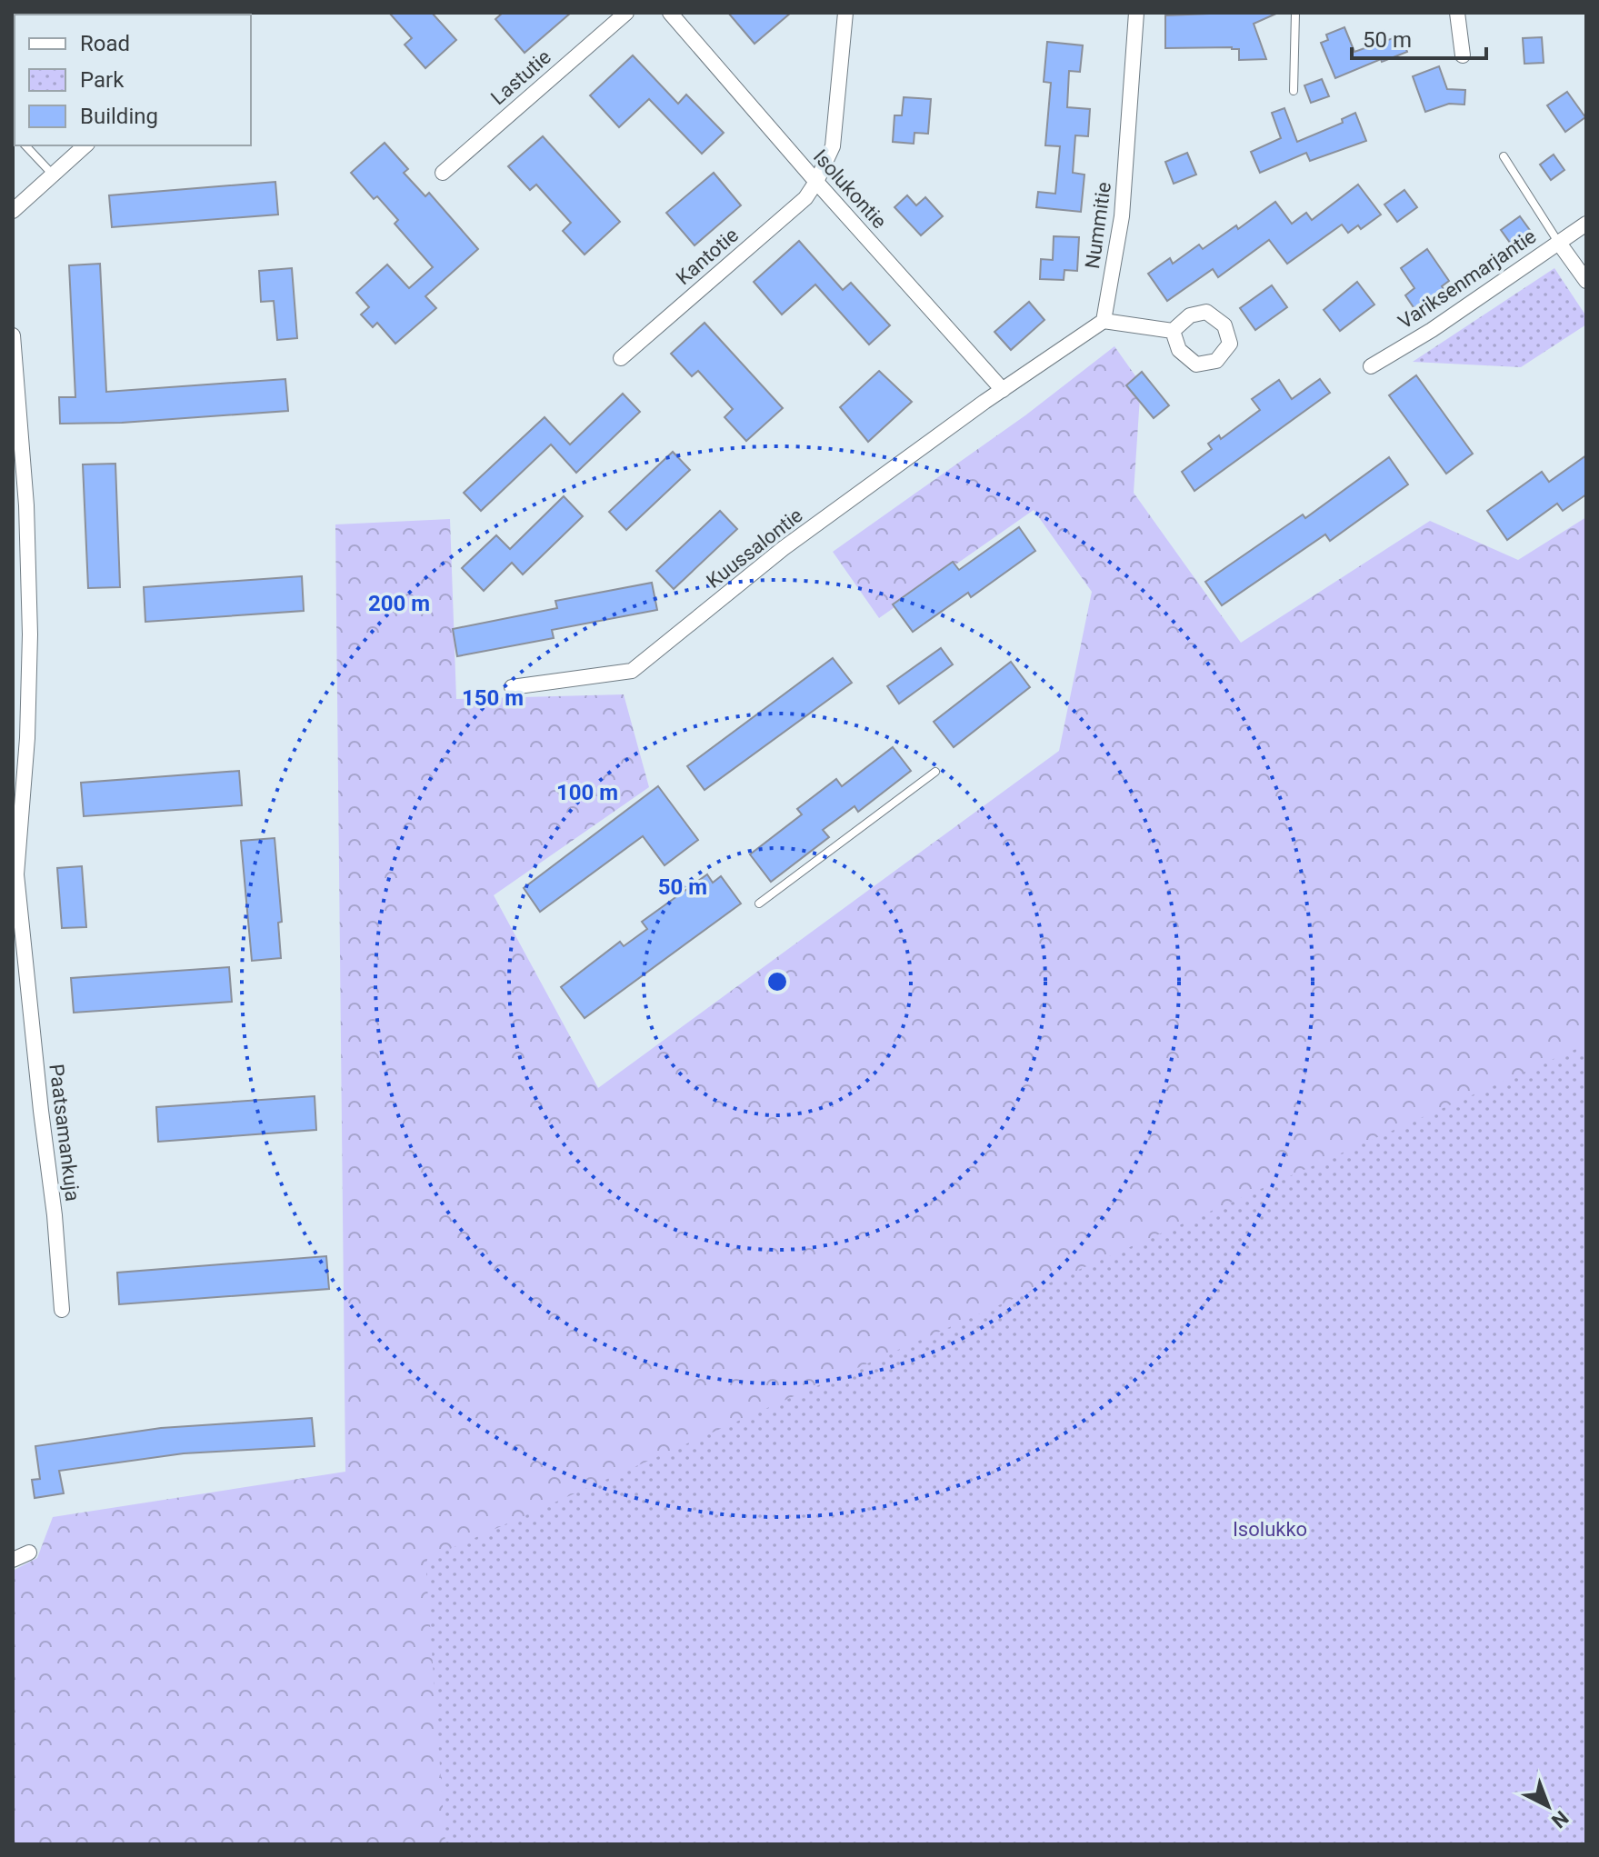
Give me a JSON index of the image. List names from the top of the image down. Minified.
{"streets":{"street":["Lastutie","Isolukontie","Nummitie","Kantotie","Variksenmarjantie","Kuussalontie","Paatsamankuja"]},"crossings":[["Isolukontie","Kantotie"],["Isolukontie","Kuussalontie"]],"parks":["Isolukko"],"legend":["Road","Park","Building"],"scale_bar":"50 m","north":"bottom right","rings":["200 m","150 m","100 m","50 m"]}
